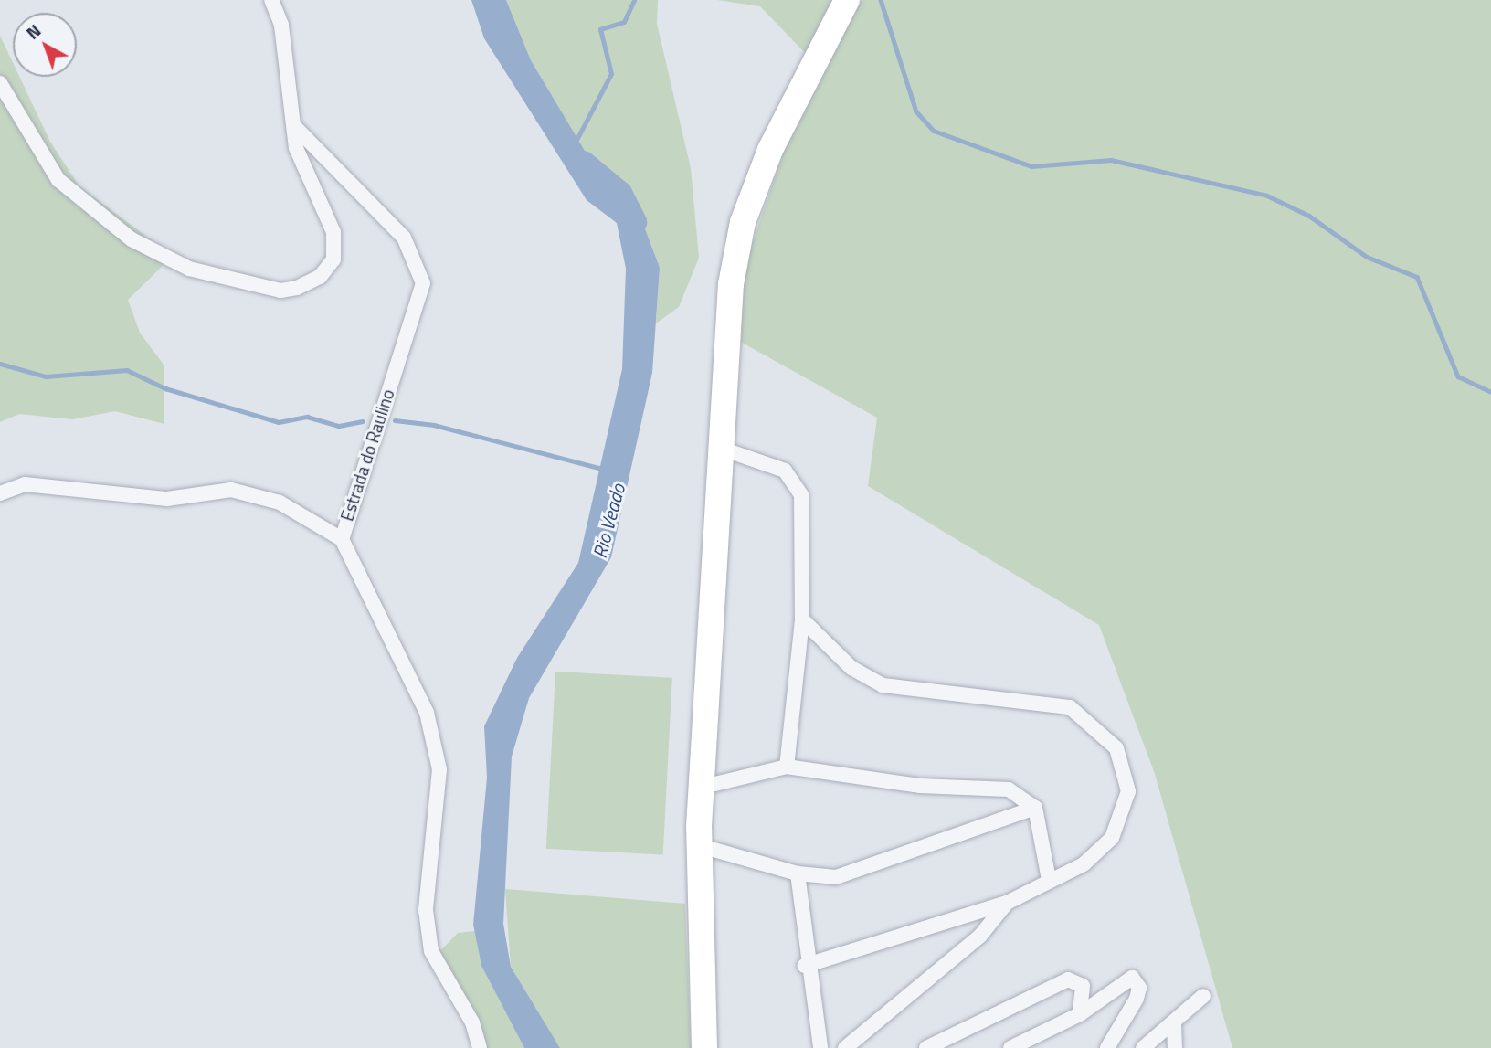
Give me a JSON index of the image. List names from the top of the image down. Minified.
{"streets":{"street":["Estrada do Raulino"]},"water":["Rio Veado"],"north":"top left"}
